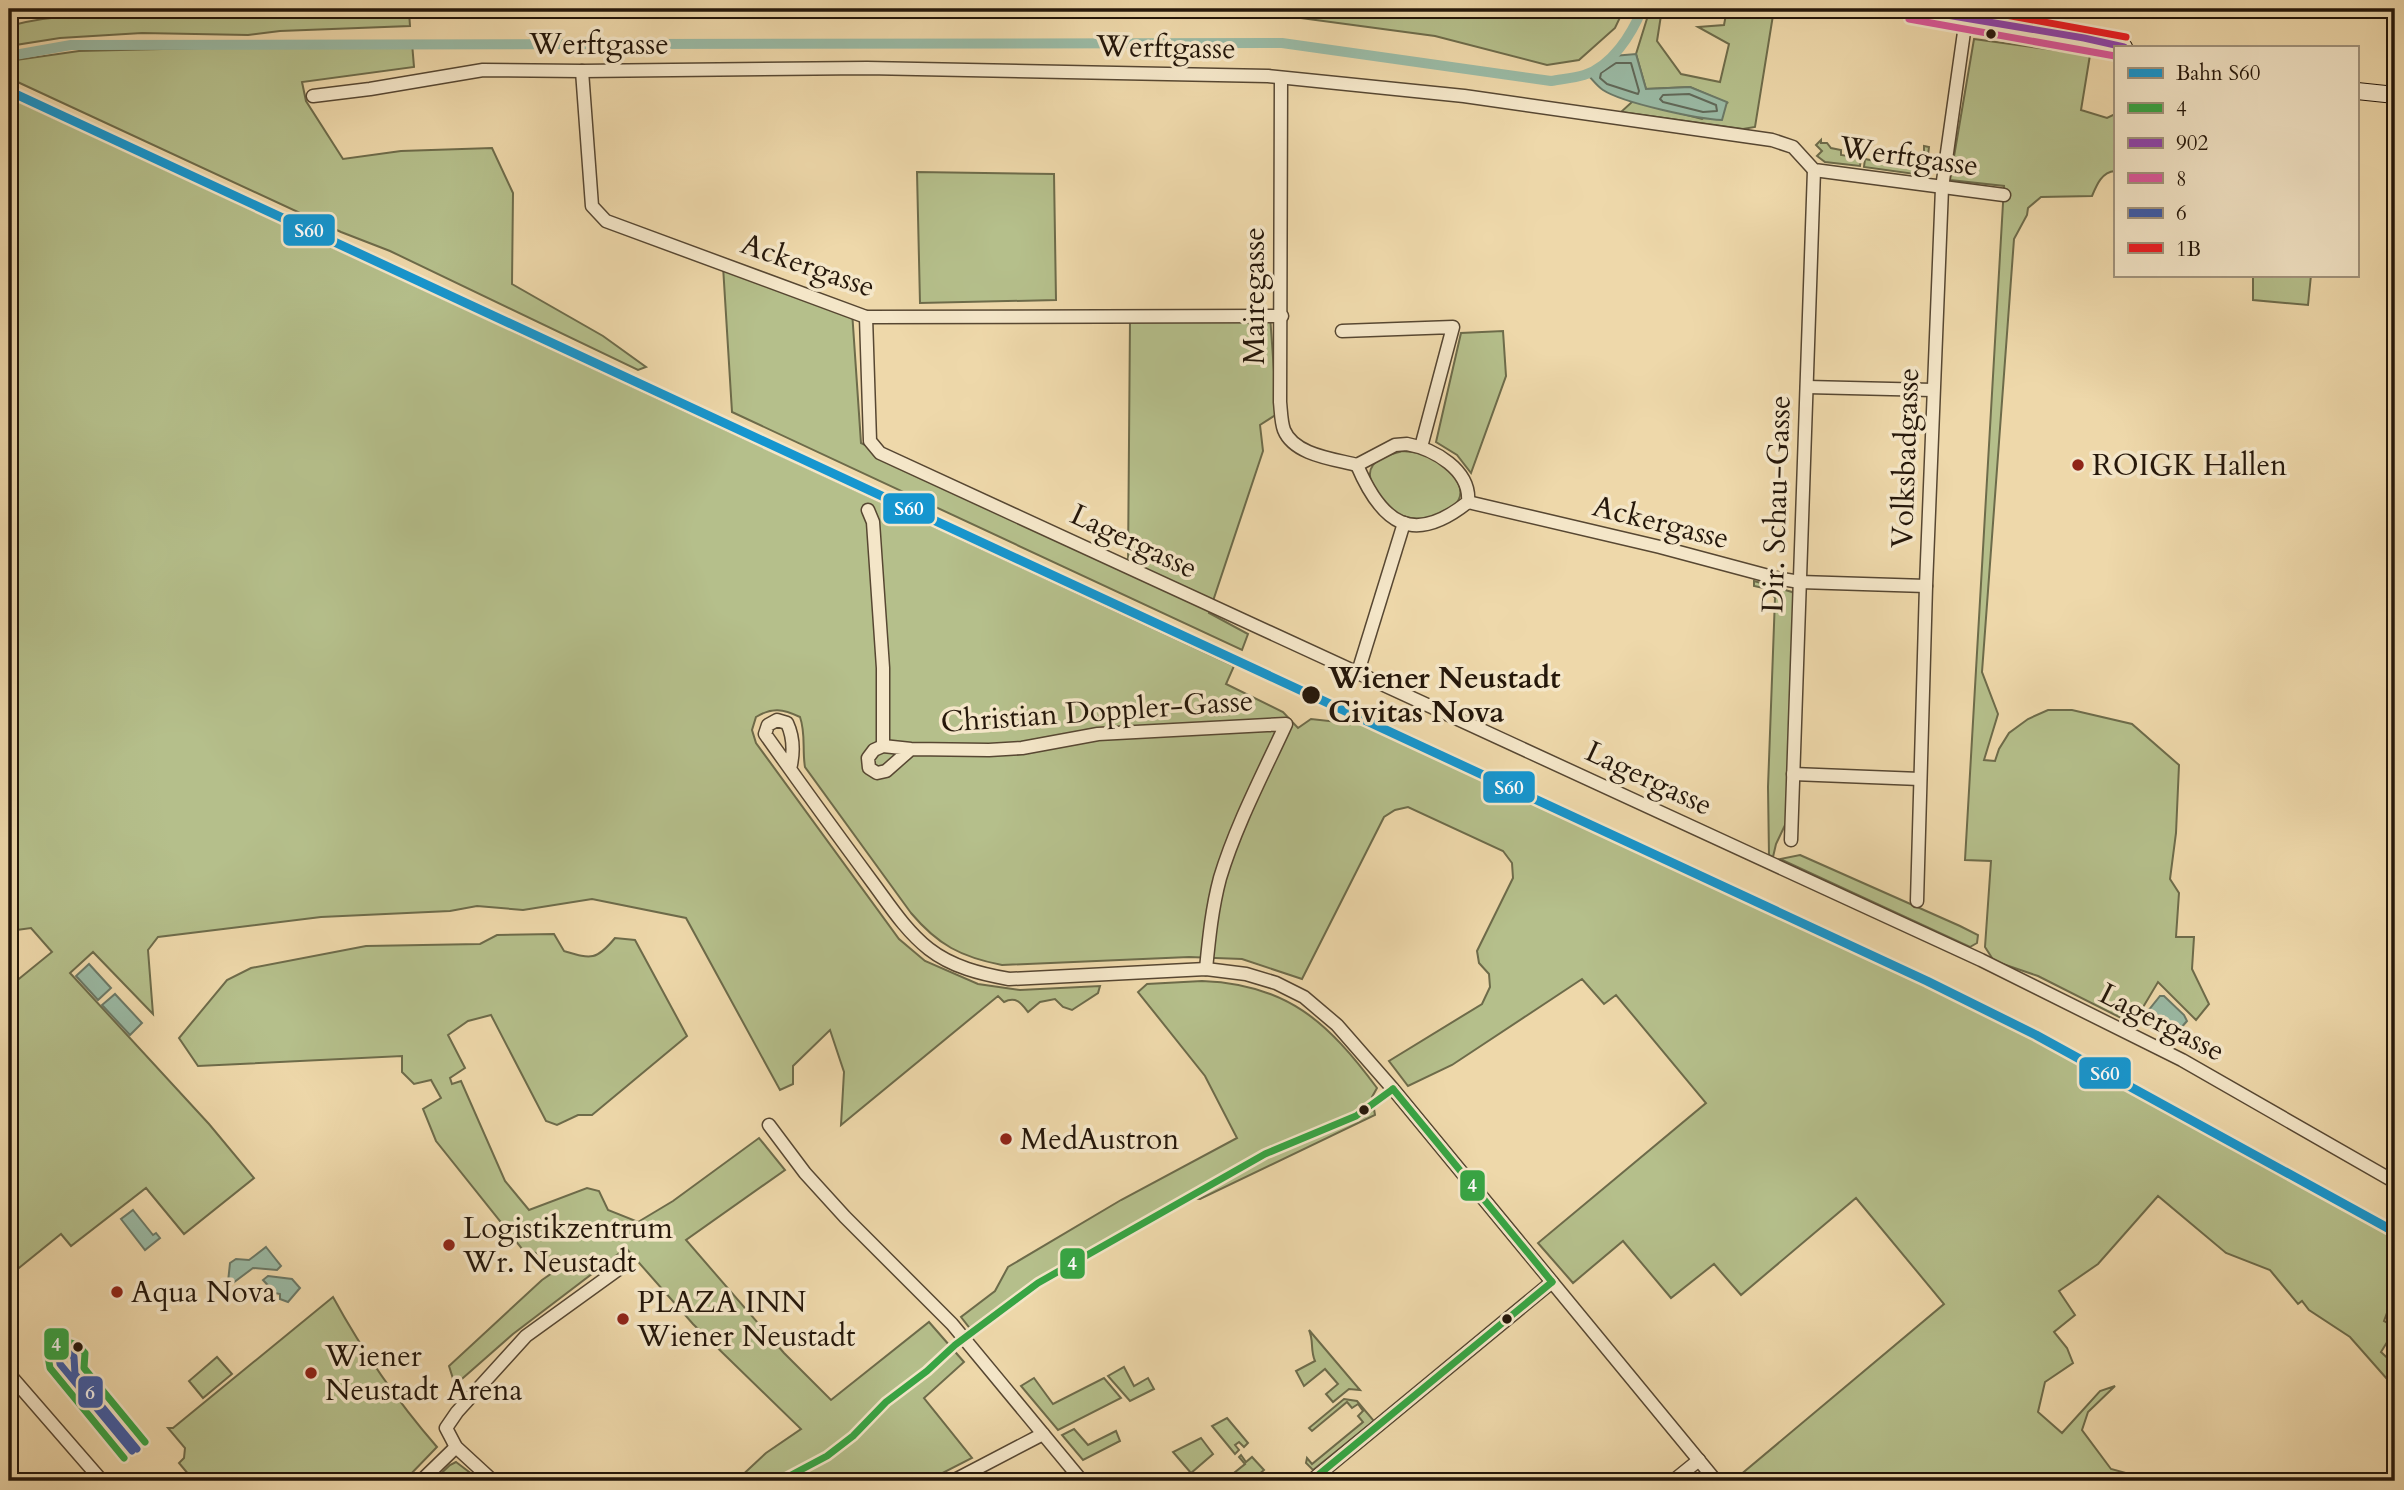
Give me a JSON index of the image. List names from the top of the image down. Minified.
{"streets":{"street":["Werftgasse","Ackergasse","Mairegasse","Volksbadgasse","Dir. Schau-Gasse","Lagergasse","Christian Doppler-Gasse"]},"crossings":[["Werftgasse","Ackergasse"],["Werftgasse","Mairegasse"],["Werftgasse","Volksbadgasse"],["Werftgasse","Dir. Schau-Gasse"],["Ackergasse","Mairegasse"],["Ackergasse","Volksbadgasse"],["Ackergasse","Dir. Schau-Gasse"],["Ackergasse","Lagergasse"]],"places":["ROIGK Hallen","Wiener Neustadt Civitas Nova","MedAustron","Logistikzentrum Wr. Neustadt","Aqua Nova","PLAZA INN Wiener Neustadt","Wiener Neustadt Arena"],"lines":["transit line 902","transit line 1B","transit line 8","rail line S60","transit line 4","transit line 6"],"legend":["Bahn S60","4","902","8","6","1B"]}
